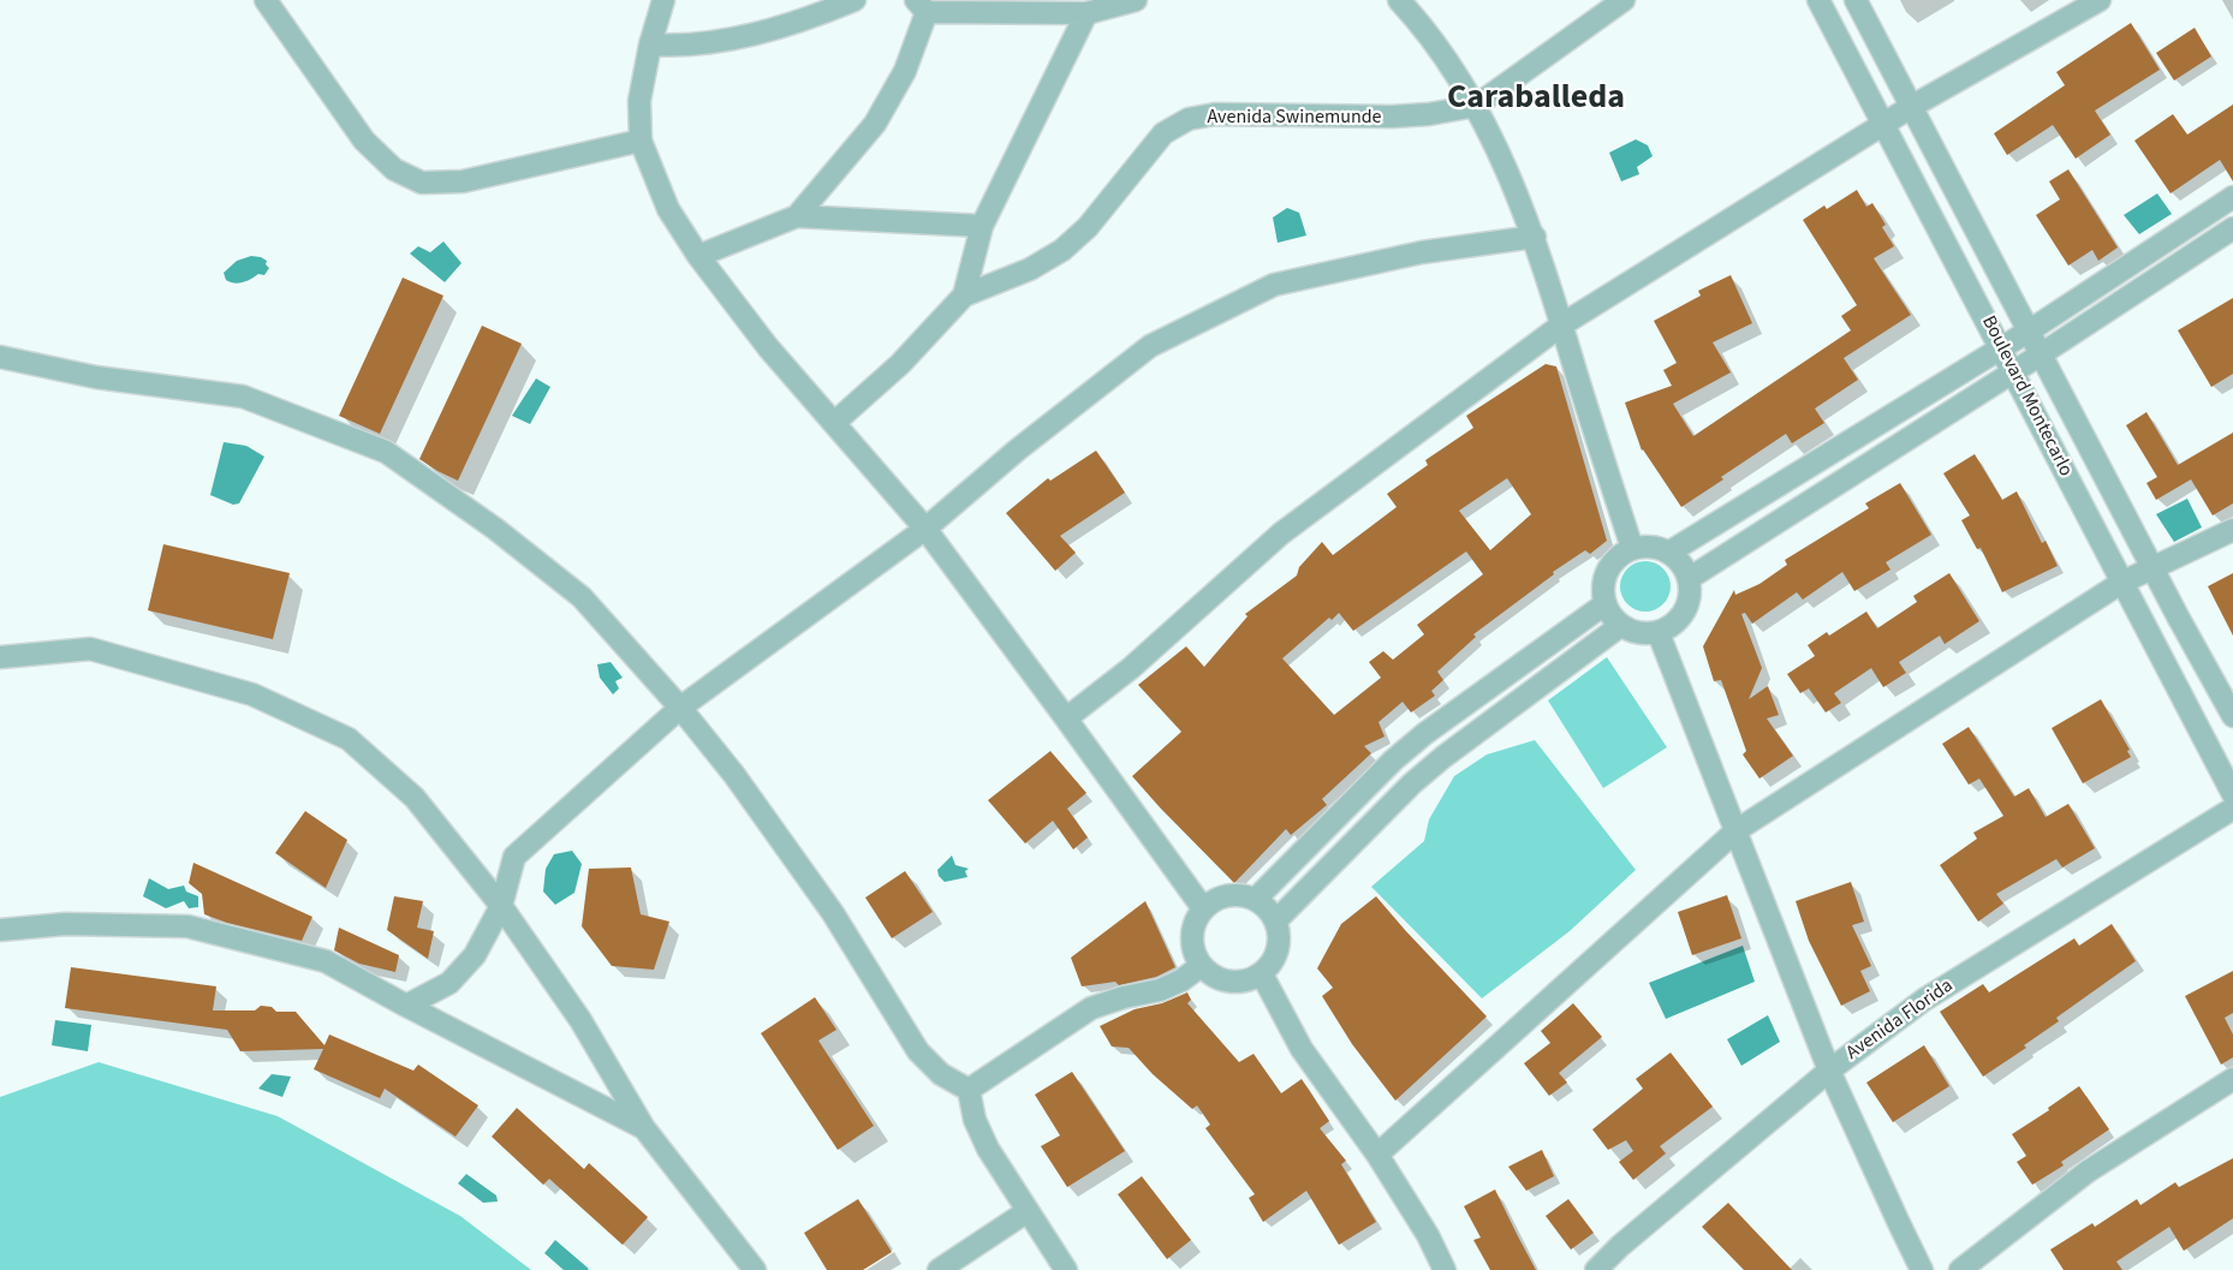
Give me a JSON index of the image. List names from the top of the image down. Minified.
{"streets":{"street":["Avenida Swinemunde","Boulevard Montecarlo","Avenida Florida"]},"districts":["Caraballeda"]}
